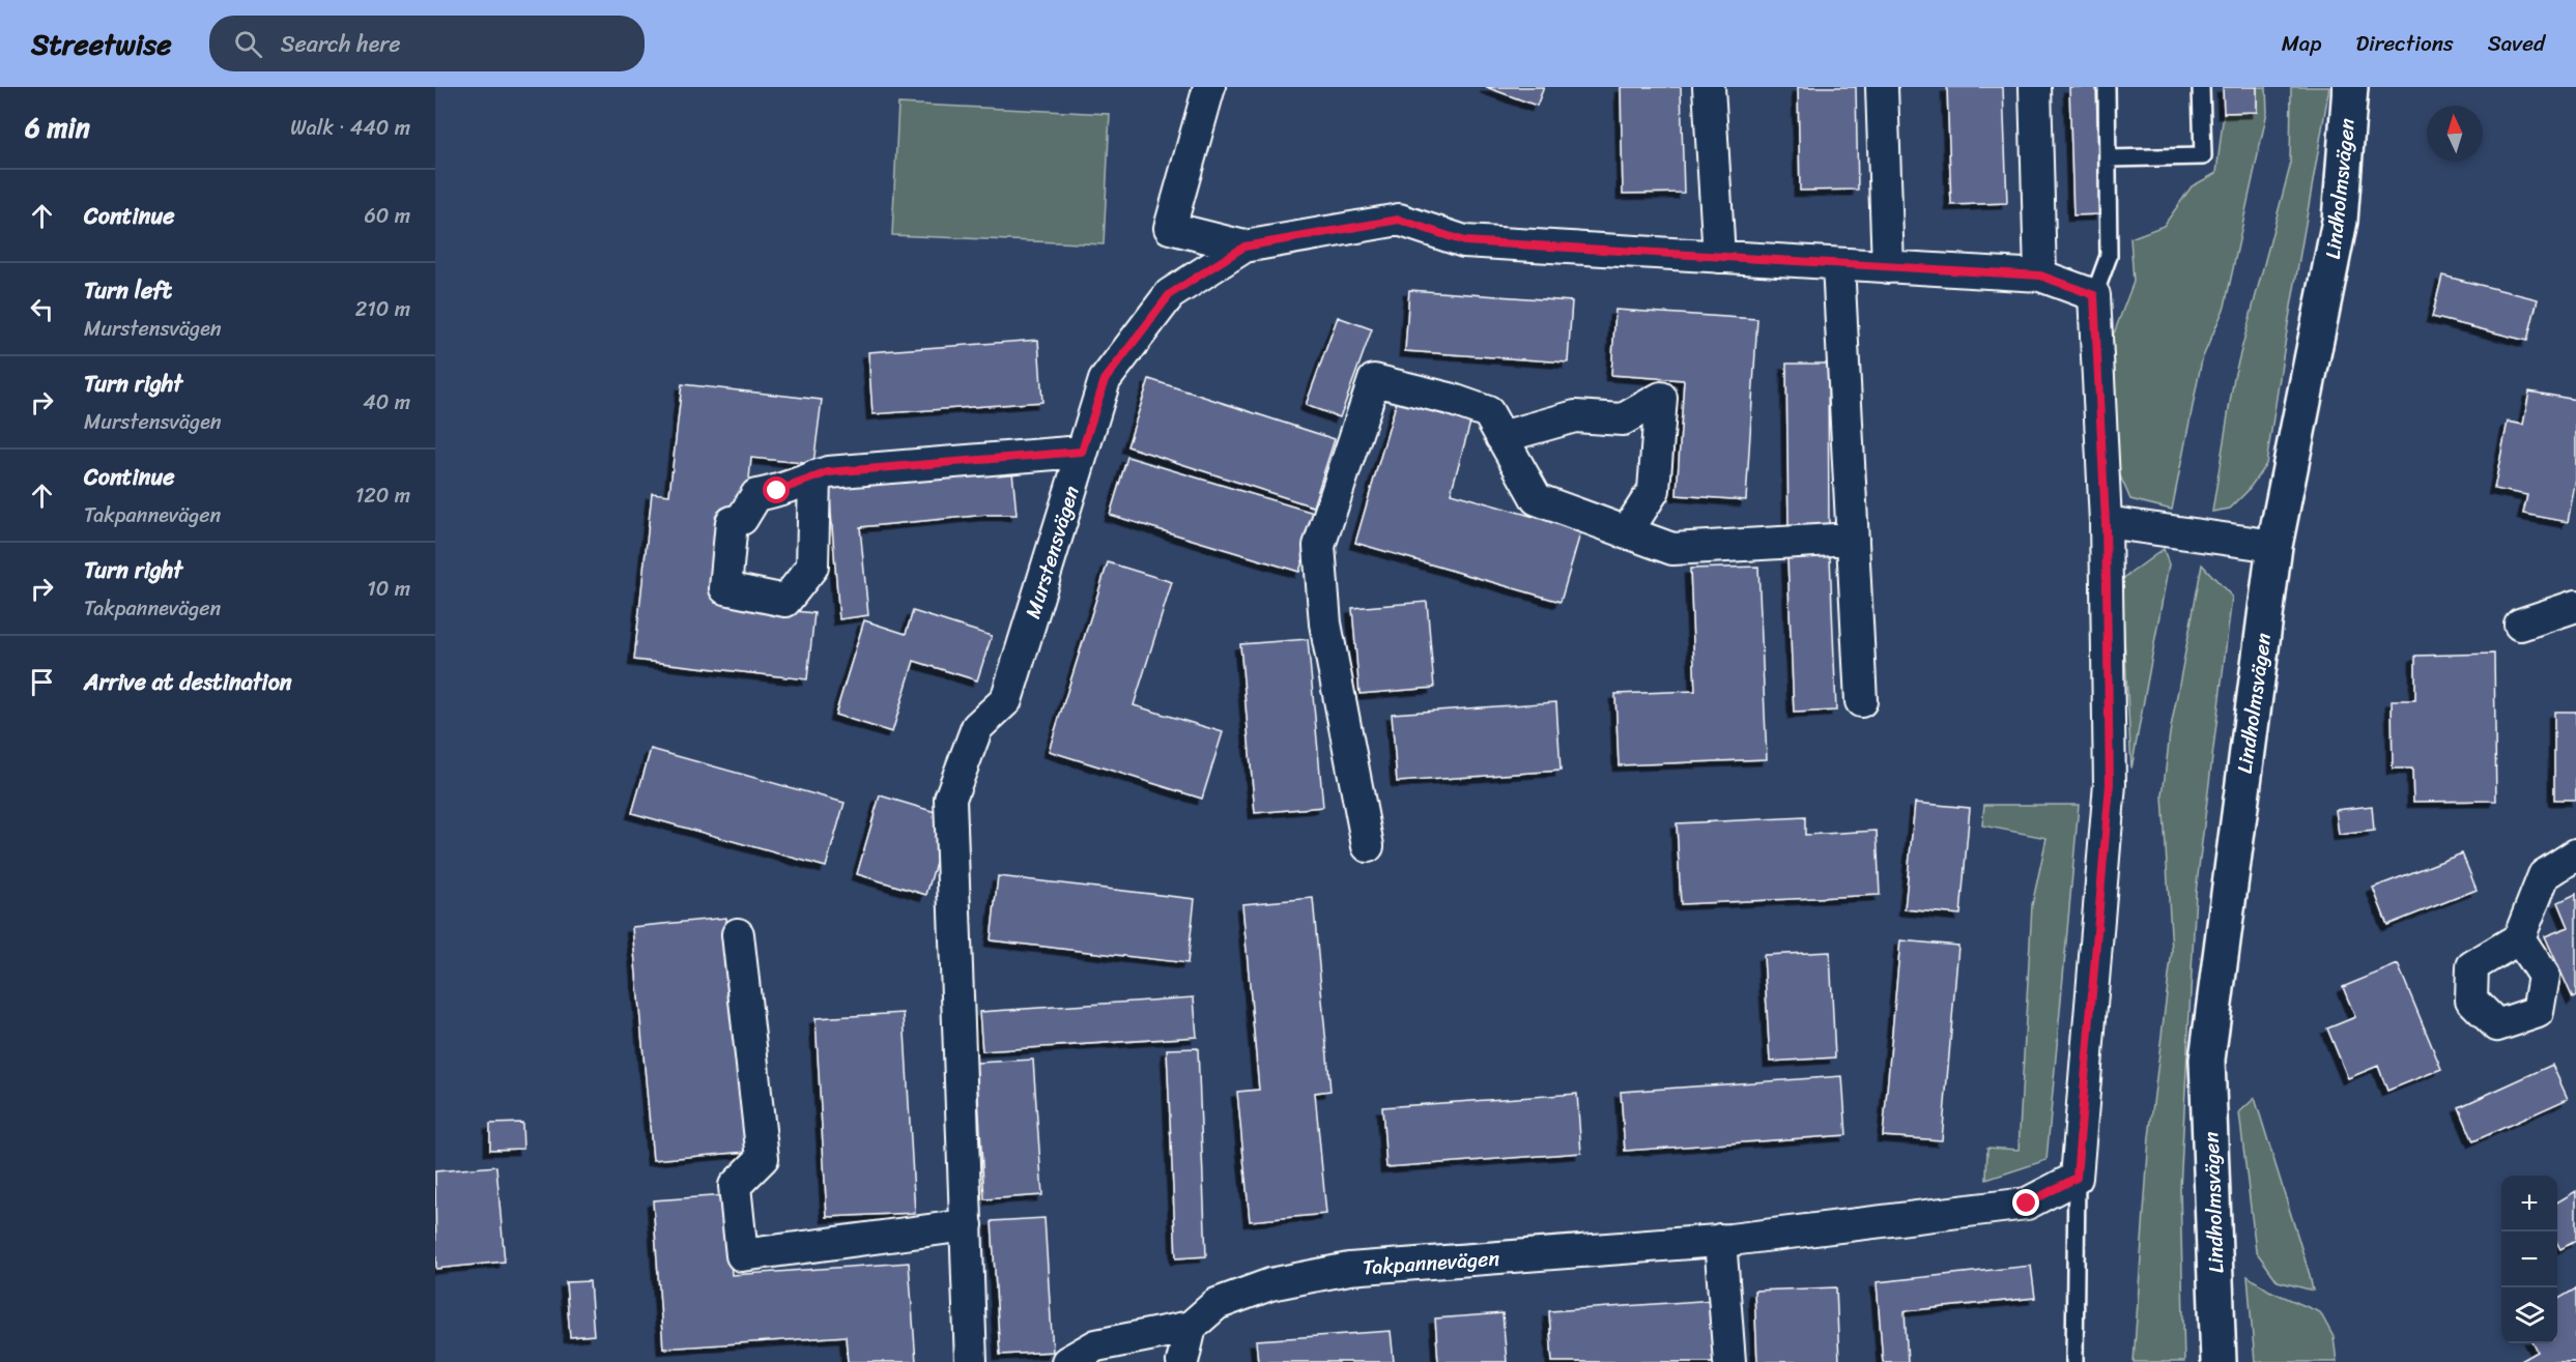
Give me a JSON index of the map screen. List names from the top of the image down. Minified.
{"streets":{"main road":["Lindholmsvägen"],"street":["Murstensvägen","Takpannevägen"]},"north":"top","page":{"header":"Streetwise","search":"Search here","nav":["Map","Directions","Saved"],"heading":["6 min","Walk · 440 m"],"list":[["Continue","60 m"],["Turn left","Murstensvägen","210 m"],["Turn right","Murstensvägen","40 m"],["Continue","Takpannevägen","120 m"],["Turn right","Takpannevägen","10 m"],"Arrive at destination"],"map_buttons":["+","−"]}}
